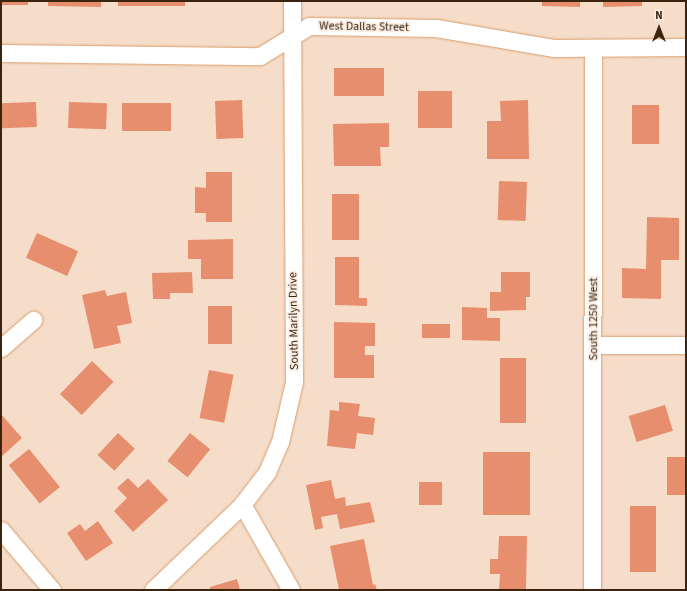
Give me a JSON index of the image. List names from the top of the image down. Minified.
{"streets":{"street":["West Dallas Street","South 1250 West","South Marilyn Drive"]},"crossings":[["West Dallas Street","South 1250 West"],["West Dallas Street","South Marilyn Drive"]],"north":"top"}
